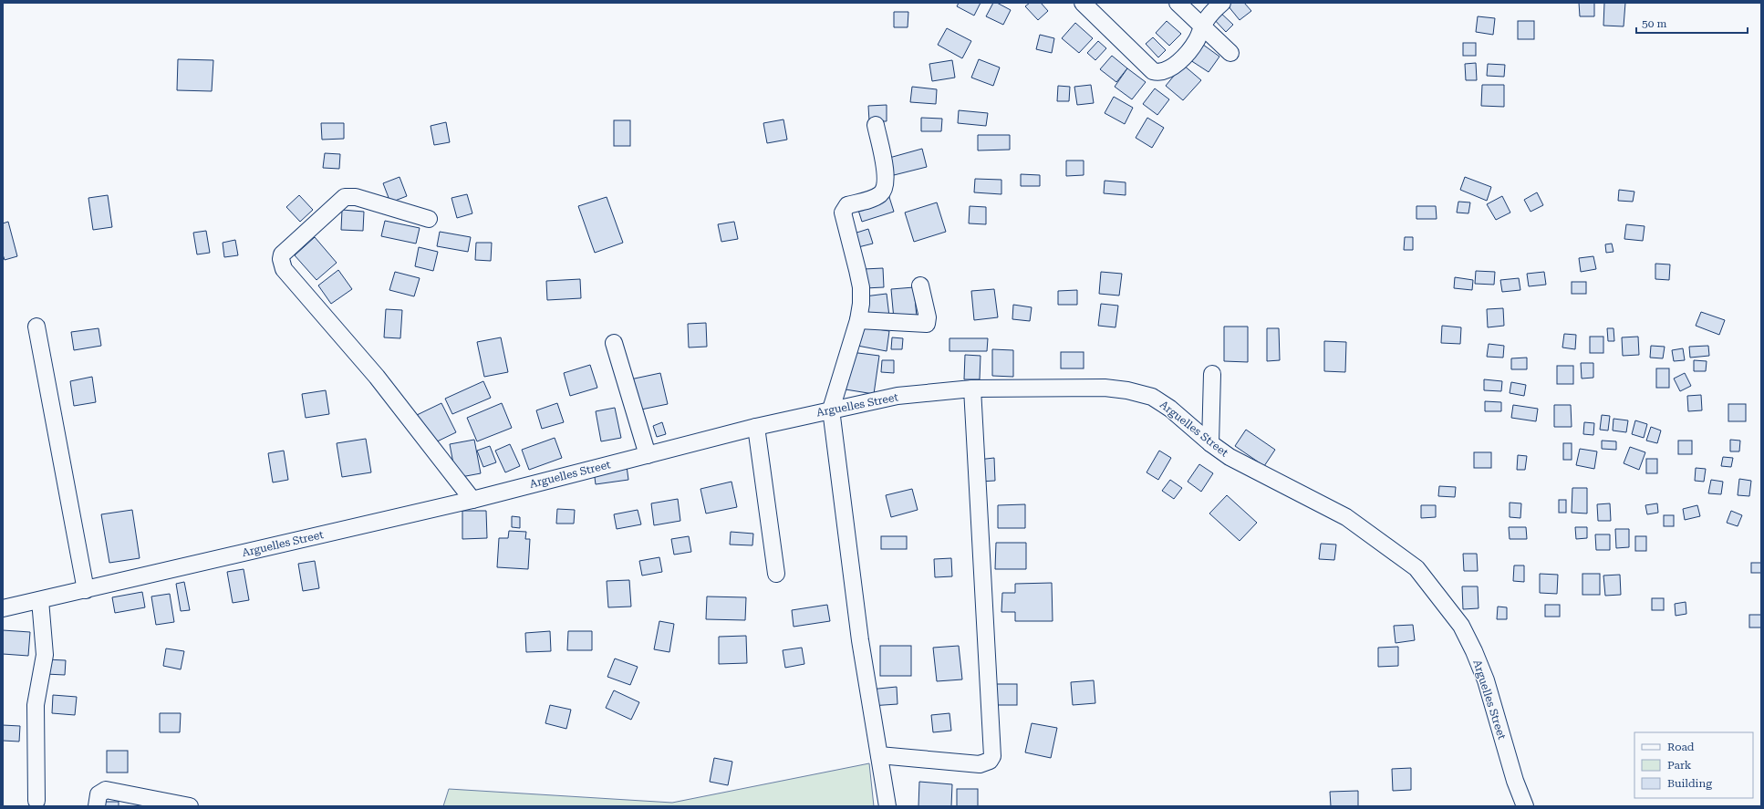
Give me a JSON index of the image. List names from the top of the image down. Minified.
{"streets":{"street":["Arguelles Street"]},"legend":["Road","Park","Building"],"scale_bar":"50 m"}
